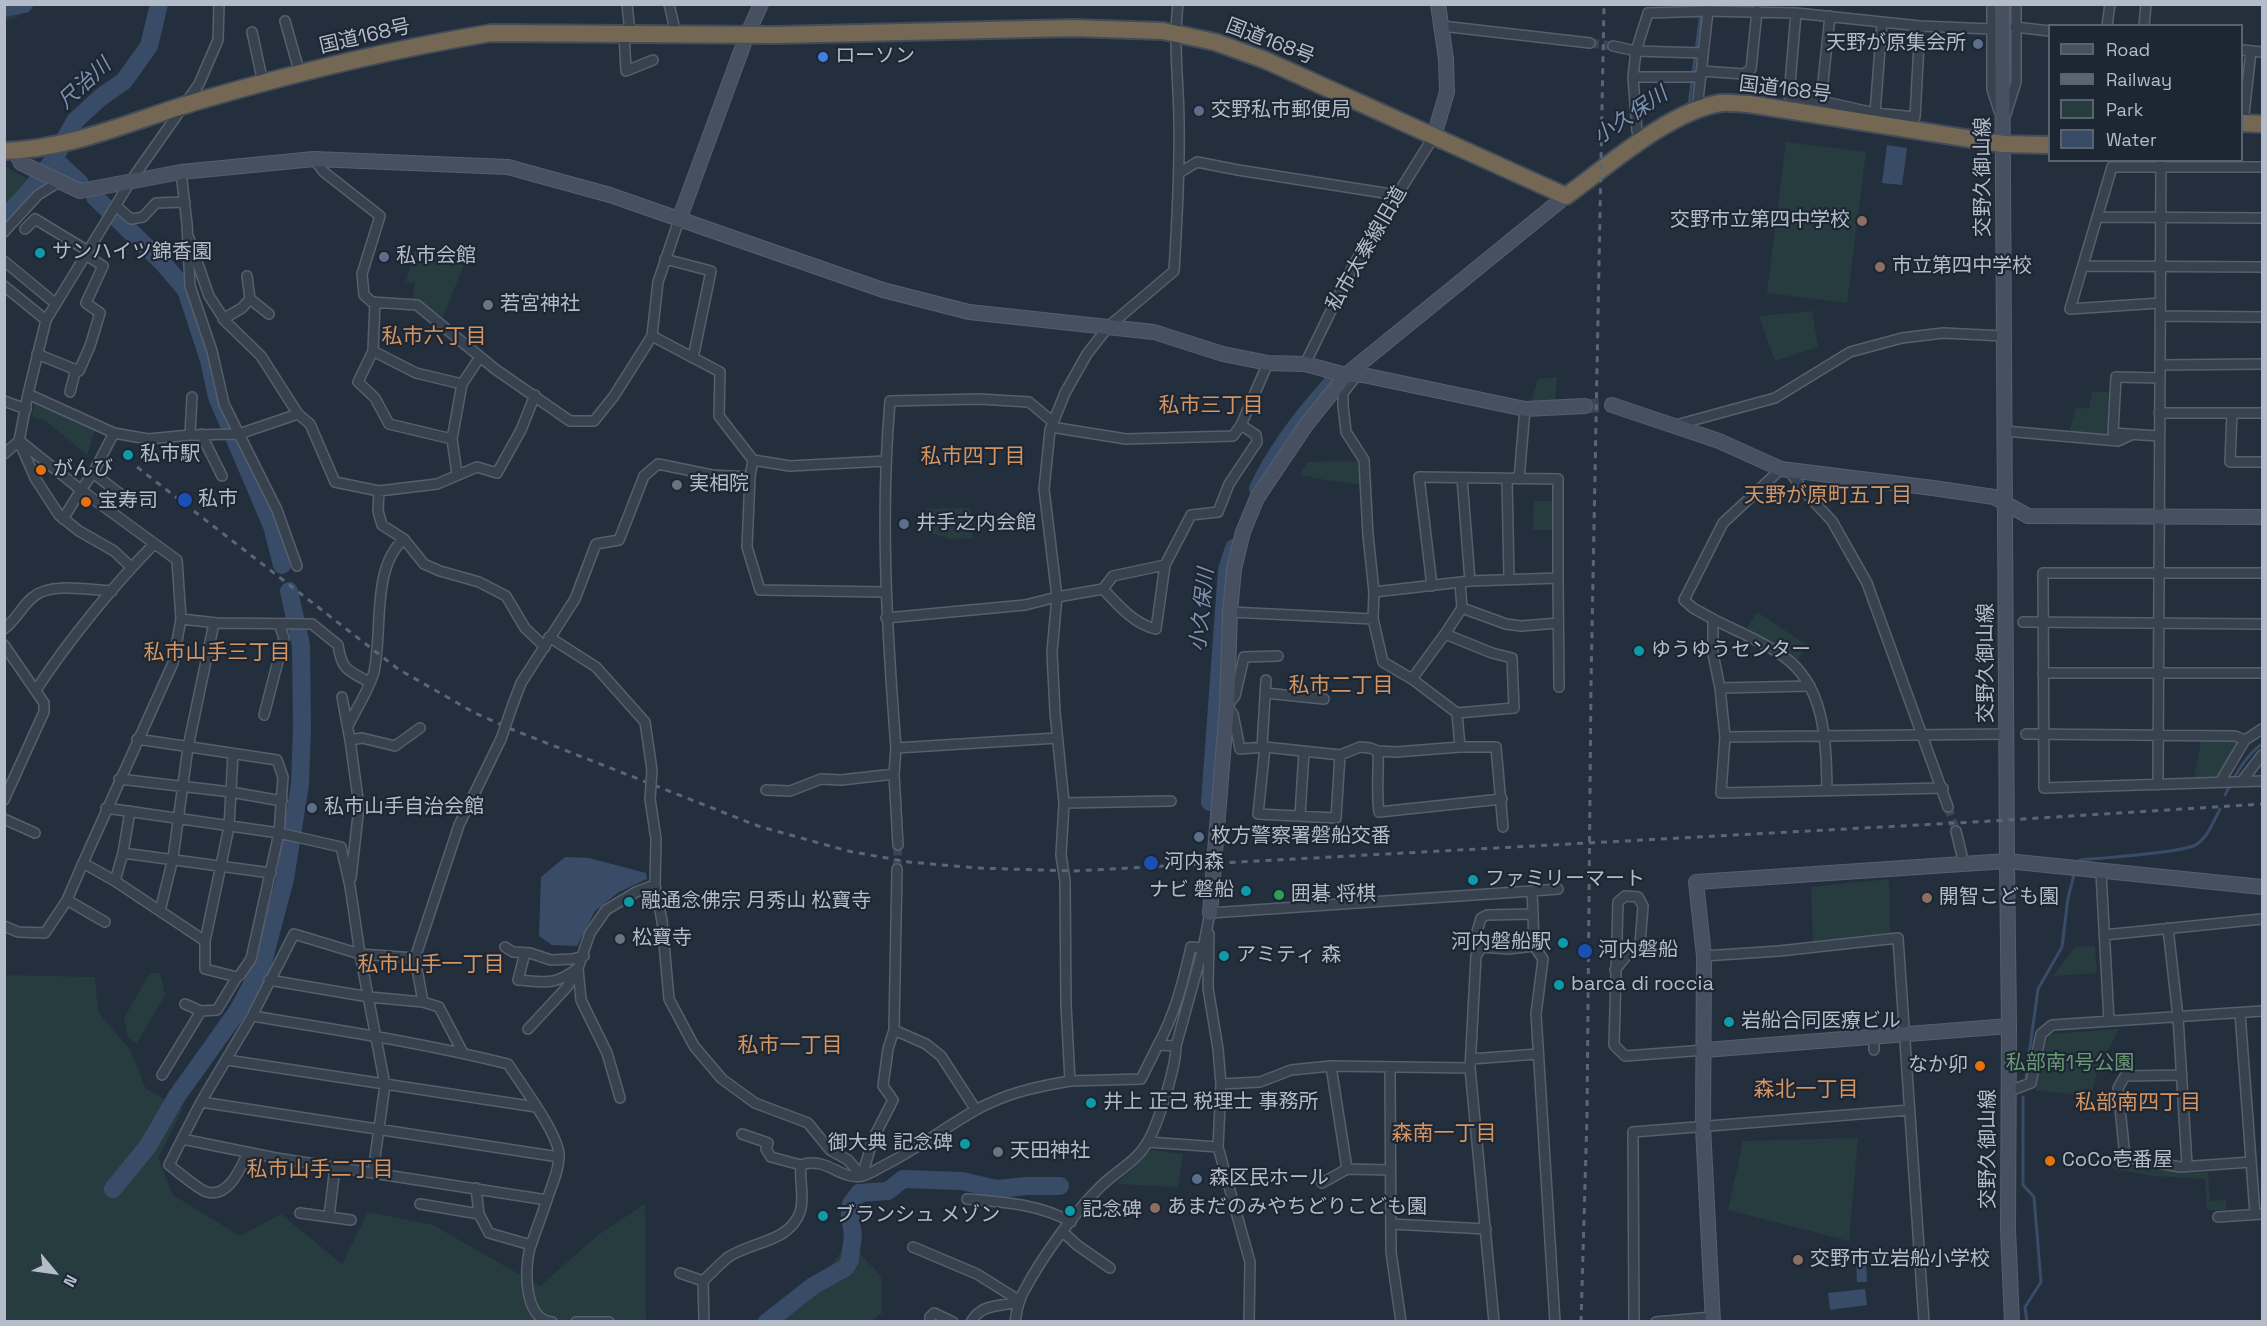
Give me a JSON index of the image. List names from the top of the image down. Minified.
{"streets":{"highway":["国道168号"],"street":["交野久御山線","私市太秦線旧道"]},"crossings":[["国道168号","交野久御山線"],["国道168号","私市太秦線旧道"]],"districts":["私市六丁目","私市三丁目","私市四丁目","天野が原町五丁目","私市山手三丁目","私市二丁目","私市山手一丁目","私市一丁目","森北一丁目","私部南四丁目","森南一丁目","私市山手二丁目"],"water":["尺治川","小久保川"],"parks":["私部南1号公園"],"places":["天野が原集会所","ローソン","交野私市郵便局","交野市立第四中学校","サンハイツ錦香園","私市会館","市立第四中学校","若宮神社","私市駅","がんび","実相院","私市","宝寿司","井手之内会館","ゆうゆうセンター","私市山手自治会館","枚方警察署磐船交番","河内森","ファミリーマート","ナビ 磐船","囲碁 将棋","開智こども園","融通念佛宗 月秀山 松寶寺","松寶寺","河内磐船駅","河内磐船","アミティ 森","barca di roccia","岩船合同医療ビル","なか卯","井上 正己 税理士 事務所","御大典 記念碑","天田神社","CoCo壱番屋","森区民ホール","あまだのみやちどりこども園","記念碑","ブランシュ メゾン","交野市立岩船小学校"],"legend":["Road","Railway","Park","Water"],"north":"bottom right"}
